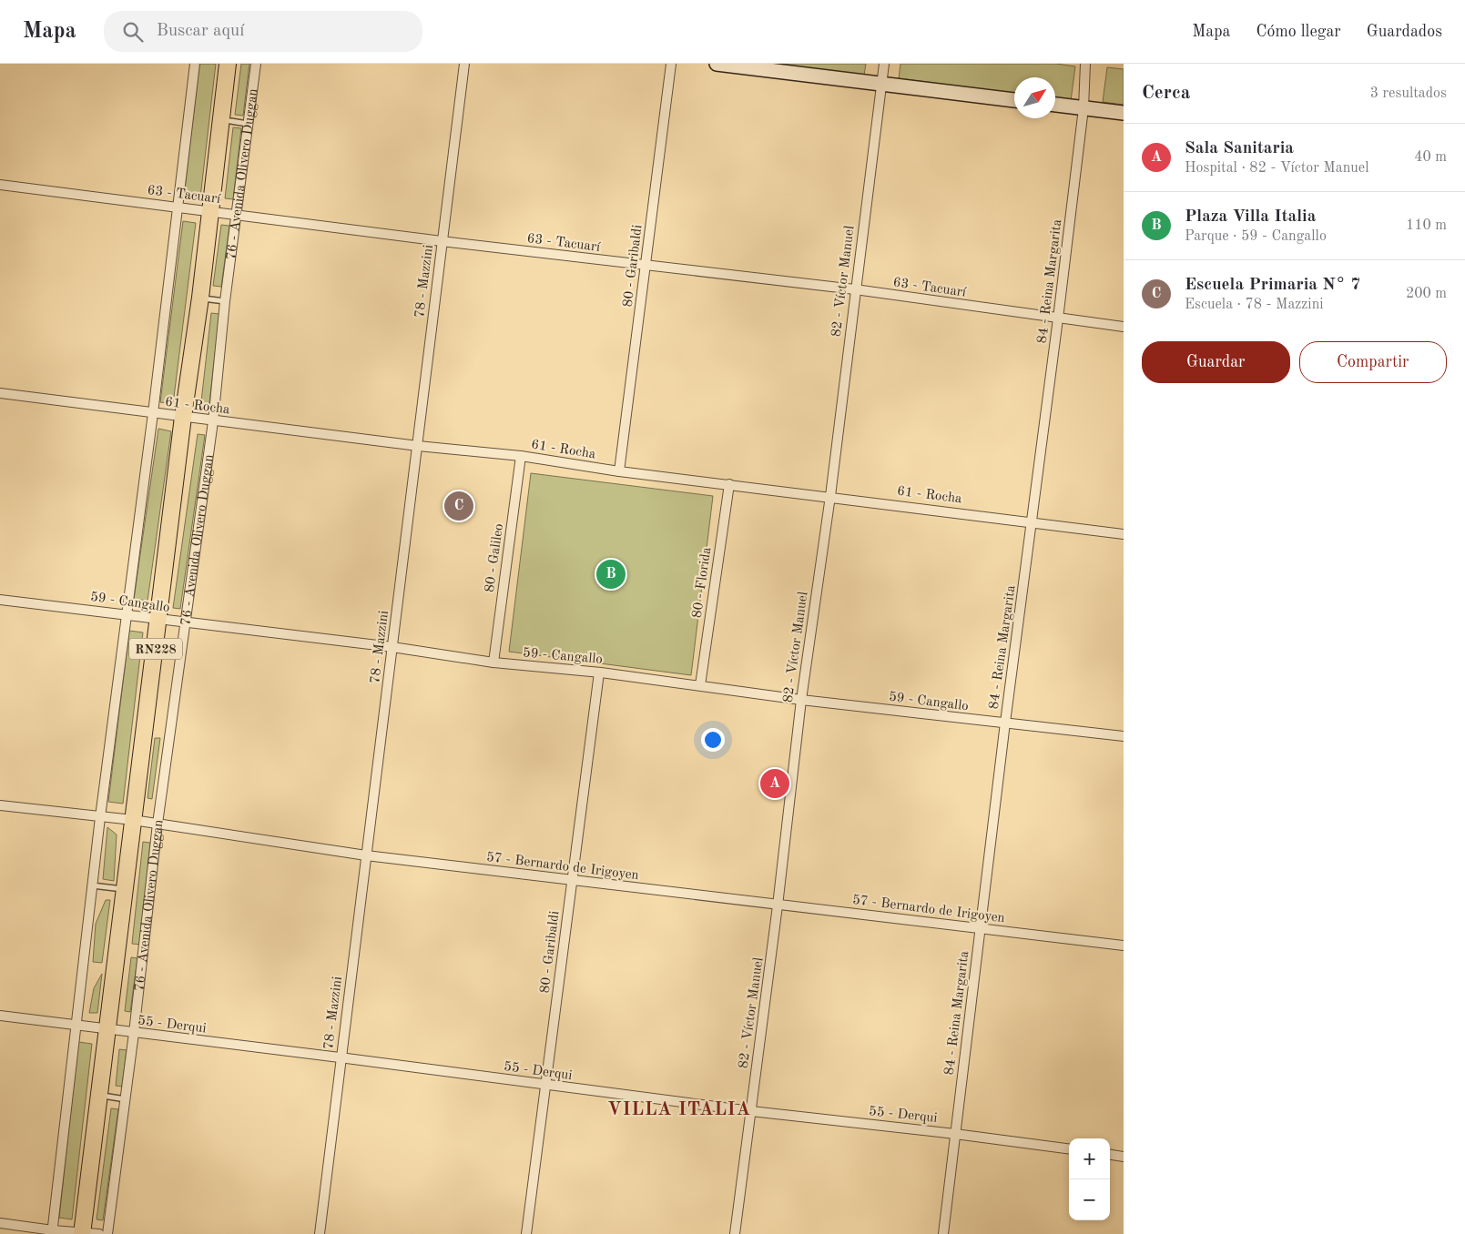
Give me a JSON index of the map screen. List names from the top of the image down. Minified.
{"streets":{"highway":["76 - Avenida Olivero Duggan","RN228"],"street":["63 - Tacuarí","80 - Garibaldi","78 - Mazzini","82 - Víctor Manuel","84 - Reina Margarita","61 - Rocha","80 - Galileo","80 - Florida","59 - Cangallo","57 - Bernardo de Irigoyen","55 - Derqui"]},"crossings":[["76 - Avenida Olivero Duggan","63 - Tacuarí"],["76 - Avenida Olivero Duggan","61 - Rocha"],["76 - Avenida Olivero Duggan","59 - Cangallo"],["76 - Avenida Olivero Duggan","57 - Bernardo de Irigoyen"],["76 - Avenida Olivero Duggan","55 - Derqui"],["63 - Tacuarí","80 - Garibaldi"],["63 - Tacuarí","78 - Mazzini"],["63 - Tacuarí","82 - Víctor Manuel"],["63 - Tacuarí","84 - Reina Margarita"],["80 - Garibaldi","61 - Rocha"],["80 - Garibaldi","59 - Cangallo"],["80 - Garibaldi","57 - Bernardo de Irigoyen"],["80 - Garibaldi","55 - Derqui"],["78 - Mazzini","61 - Rocha"],["78 - Mazzini","59 - Cangallo"],["78 - Mazzini","57 - Bernardo de Irigoyen"],["78 - Mazzini","55 - Derqui"],["82 - Víctor Manuel","61 - Rocha"],["82 - Víctor Manuel","59 - Cangallo"],["82 - Víctor Manuel","57 - Bernardo de Irigoyen"],["82 - Víctor Manuel","55 - Derqui"],["84 - Reina Margarita","61 - Rocha"],["84 - Reina Margarita","59 - Cangallo"],["84 - Reina Margarita","57 - Bernardo de Irigoyen"],["84 - Reina Margarita","55 - Derqui"],["61 - Rocha","80 - Galileo"],["61 - Rocha","80 - Florida"],["80 - Galileo","59 - Cangallo"],["80 - Florida","59 - Cangallo"]],"districts":["VILLA ITALIA"],"north":"top right","page":{"header":"Mapa","search":"Buscar aquí","nav":["Mapa","Cómo llegar","Guardados"],"heading":["Cerca","3 resultados"],"list":[{"mark":"A","name":"Sala Sanitaria","note":"Hospital · 82 - Víctor Manuel","value":"40 m"},{"mark":"B","name":"Plaza Villa Italia","note":"Parque · 59 - Cangallo","value":"110 m"},{"mark":"C","name":"Escuela Primaria N° 7","note":"Escuela · 78 - Mazzini","value":"200 m"}],"buttons":["Guardar","Compartir"],"pins":["C","B","A"],"map_buttons":["+","−"]}}
